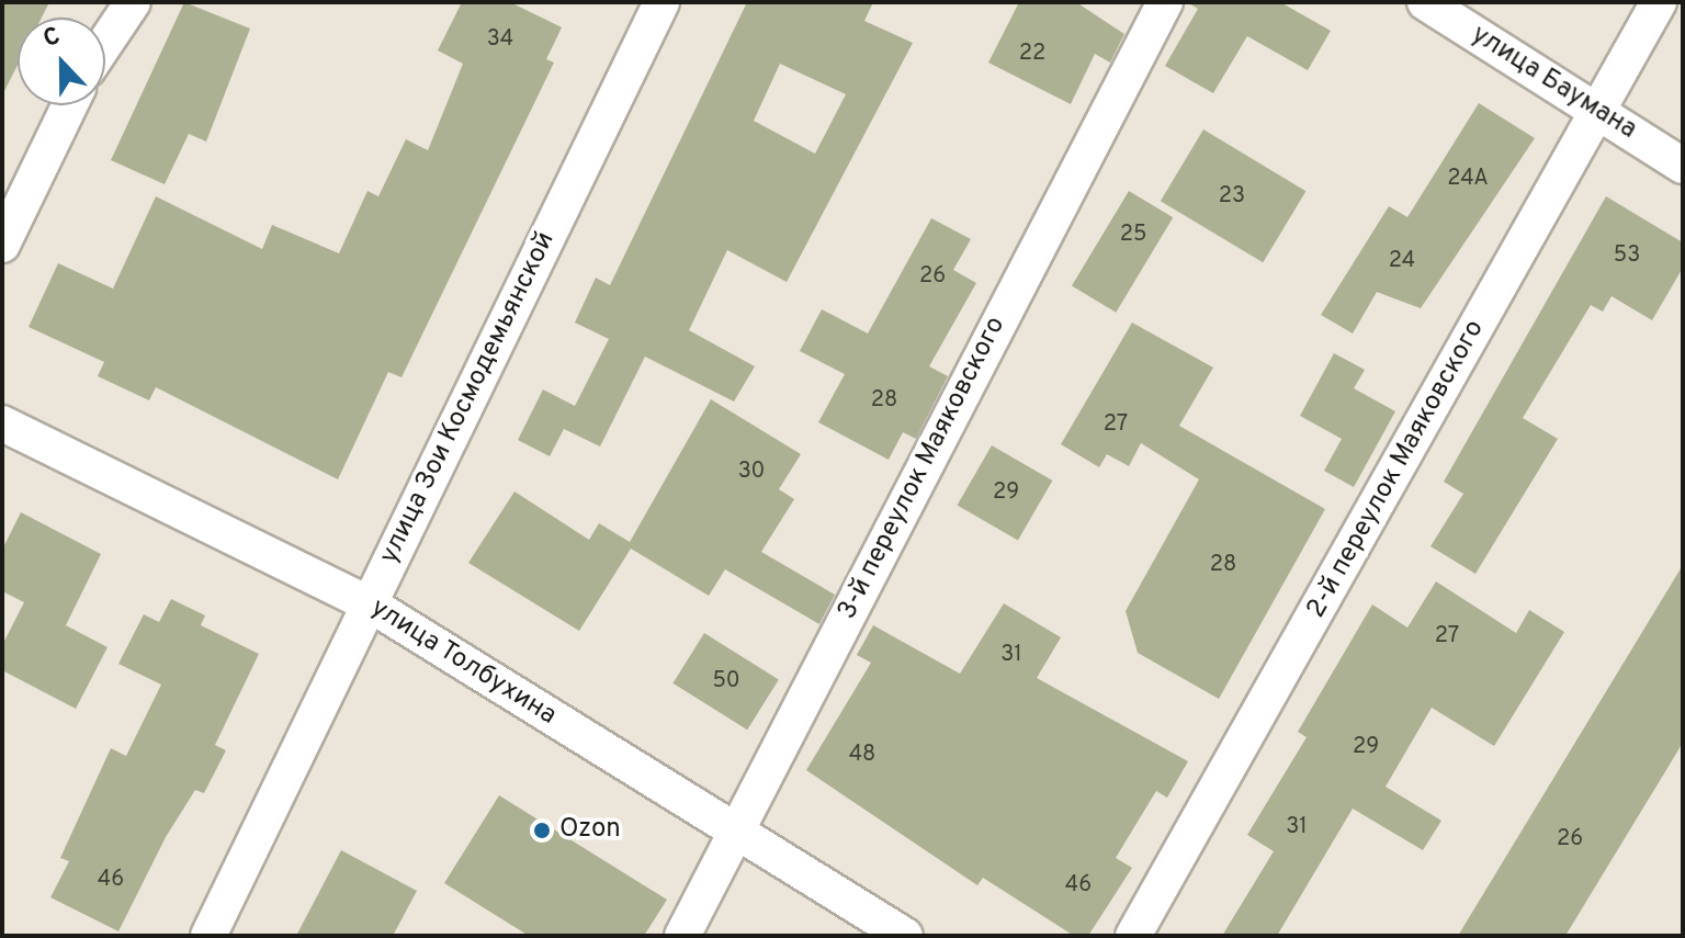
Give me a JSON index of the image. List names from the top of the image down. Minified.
{"streets":{"street":["улица Баумана","улица Зои Космодемьянской","3-й переулок Маяковского","2-й переулок Маяковского","улица Толбухина"]},"crossings":[["улица Баумана","2-й переулок Маяковского"],["улица Зои Космодемьянской","улица Толбухина"],["3-й переулок Маяковского","улица Толбухина"]],"places":["Ozon"],"house_numbers":["34","22","24А","23","25","53","24","26","28","27","30","29","28","27","31","50","29","48","31","26","46","46"],"north":"top"}
